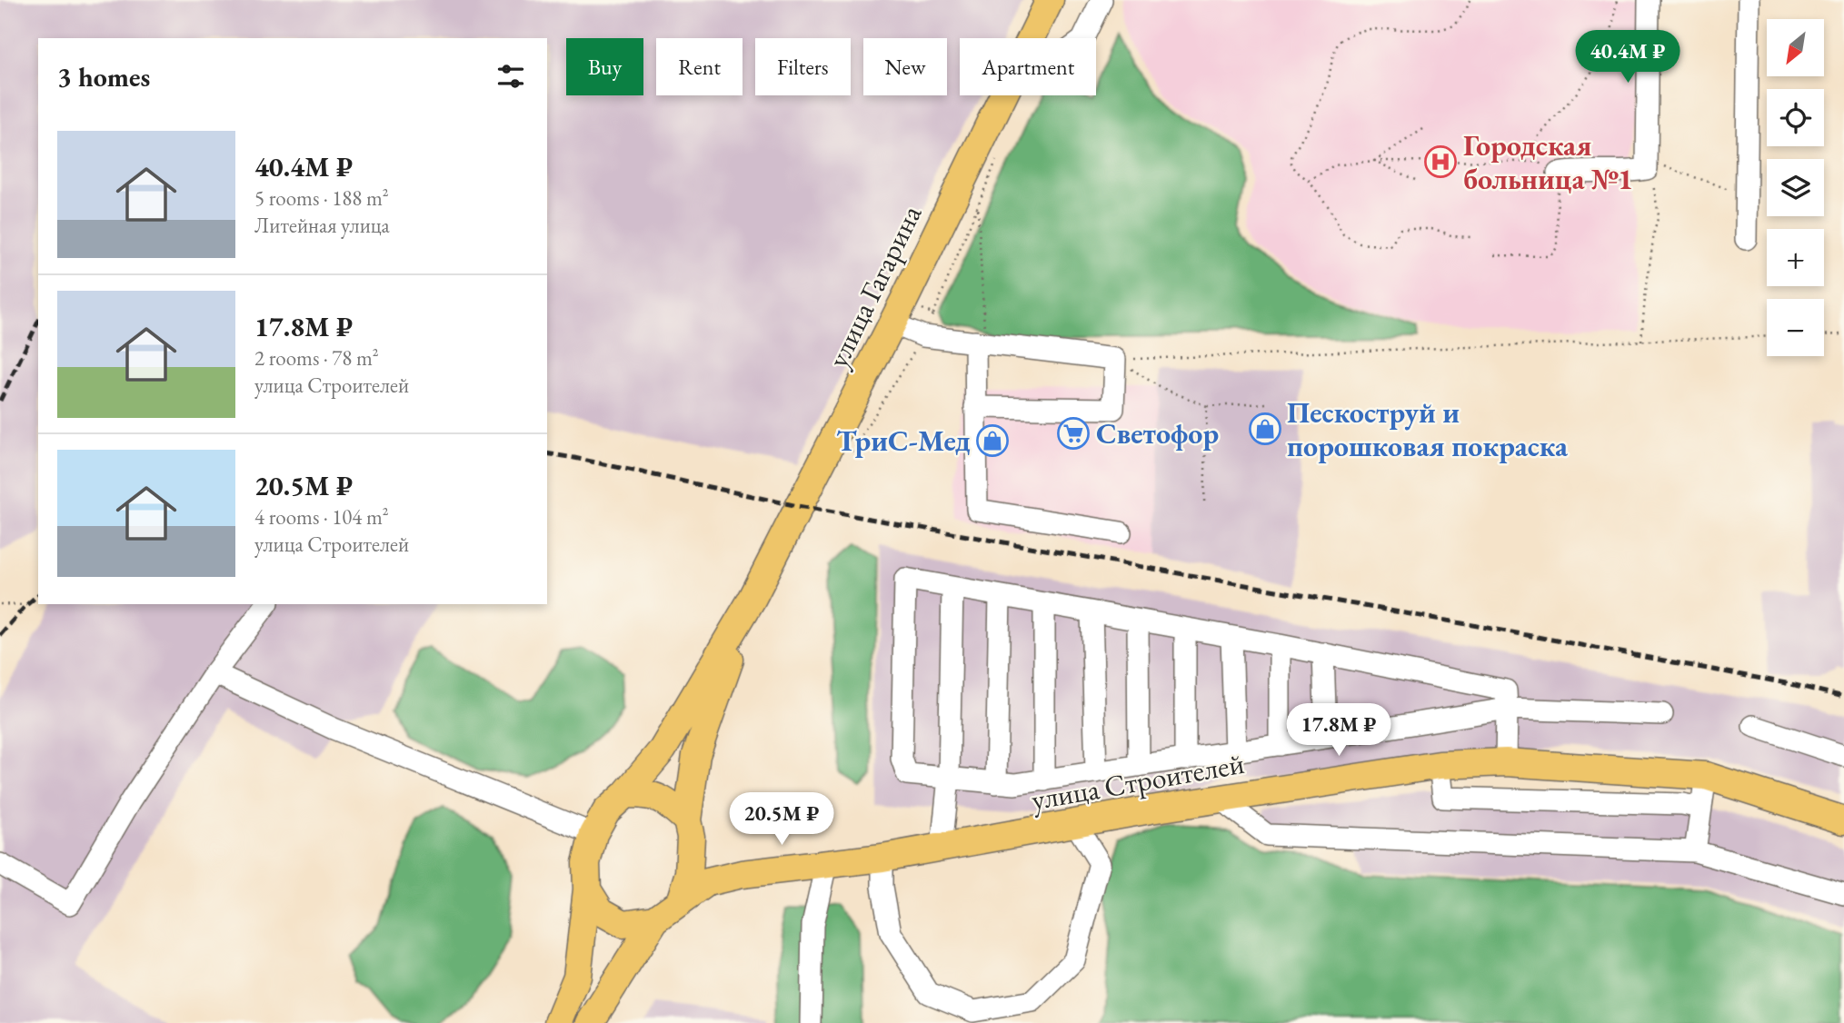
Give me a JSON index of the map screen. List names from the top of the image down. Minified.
{"streets":{"main road":["улица Гагарина","улица Строителей"]},"places":{"hospital":["Городская больница №1"],"shop":["Пескоструй и порошковая покраска","ТриС-Мед"],"supermarket":["Светофор"]},"north":"bottom left","page":{"map_buttons":["+","−"],"price":["40.4M ₽","17.8M ₽","20.5M ₽"],"chip":["Buy","Rent","Filters","New","Apartment"],"heading":"3 homes","list":[{"name":"40.4M ₽","note":"5 rooms · 188 m² · Литейная улица"},{"name":"17.8M ₽","note":"2 rooms · 78 m² · улица Строителей"},{"name":"20.5M ₽","note":"4 rooms · 104 m² · улица Строителей"}]}}
